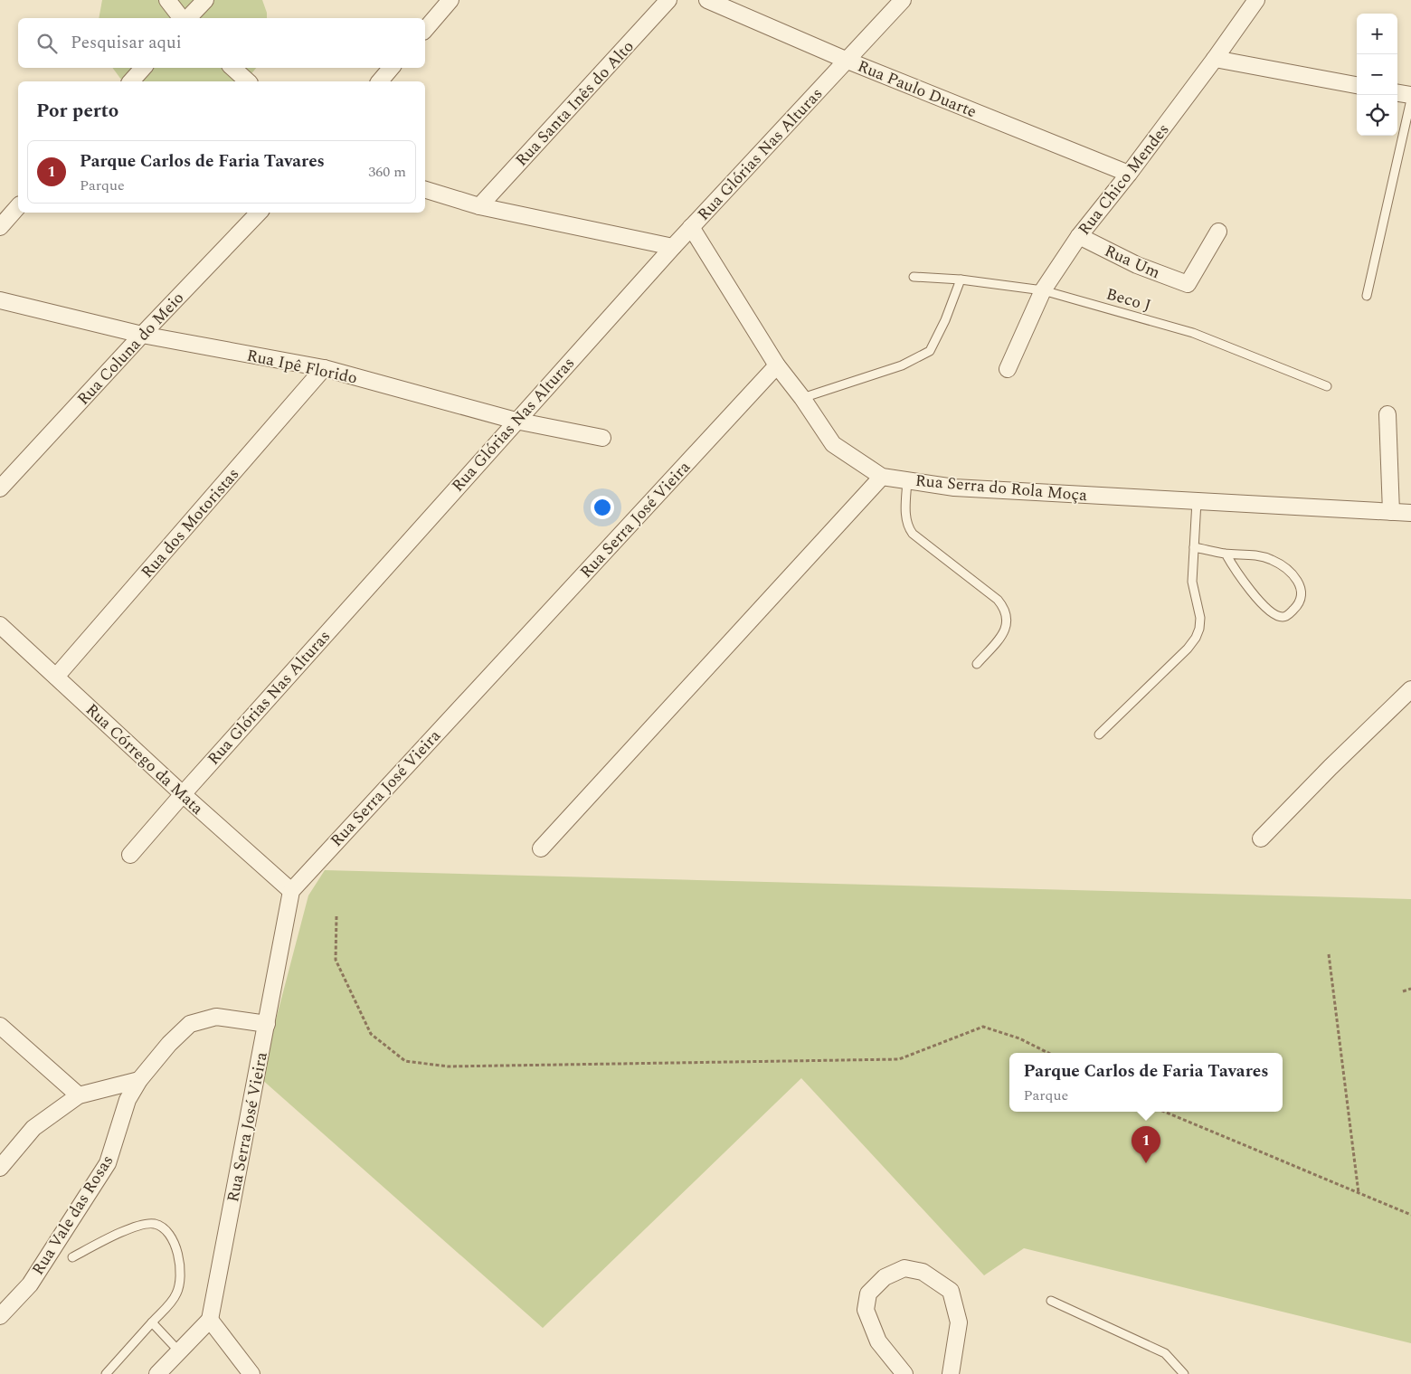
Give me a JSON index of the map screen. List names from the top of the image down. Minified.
{"streets":{"street":["Rua Paulo Duarte","Rua Santa Inês do Alto","Rua Glórias Nas Alturas","Rua Chico Mendes","Rua Um","Rua Coluna do Meio","Rua Ipê Florido","Rua Serra do Rola Moça","Rua Serra José Vieira","Rua dos Motoristas","Rua Córrego da Mata","Rua Vale das Rosas"],"lane":["Beco J"]},"crossings":[["Rua Paulo Duarte","Rua Glórias Nas Alturas"],["Rua Paulo Duarte","Rua Chico Mendes"],["Rua Glórias Nas Alturas","Rua Ipê Florido"],["Rua Glórias Nas Alturas","Rua Serra do Rola Moça"],["Rua Glórias Nas Alturas","Rua Córrego da Mata"],["Rua Chico Mendes","Rua Um"],["Rua Chico Mendes","Beco J"],["Rua Coluna do Meio","Rua Ipê Florido"],["Rua Ipê Florido","Rua dos Motoristas"],["Rua Serra do Rola Moça","Rua Serra José Vieira"],["Rua Serra José Vieira","Rua Córrego da Mata"],["Rua Serra José Vieira","Rua Vale das Rosas"],["Rua dos Motoristas","Rua Córrego da Mata"]],"page":{"map_buttons":["+","−"],"search":"Pesquisar aqui","heading":"Por perto","list":[{"mark":"1","name":"Parque Carlos de Faria Tavares","note":"Parque","value":"360 m"}],"popup":["Parque Carlos de Faria Tavares","Parque"],"pins":"1"}}
